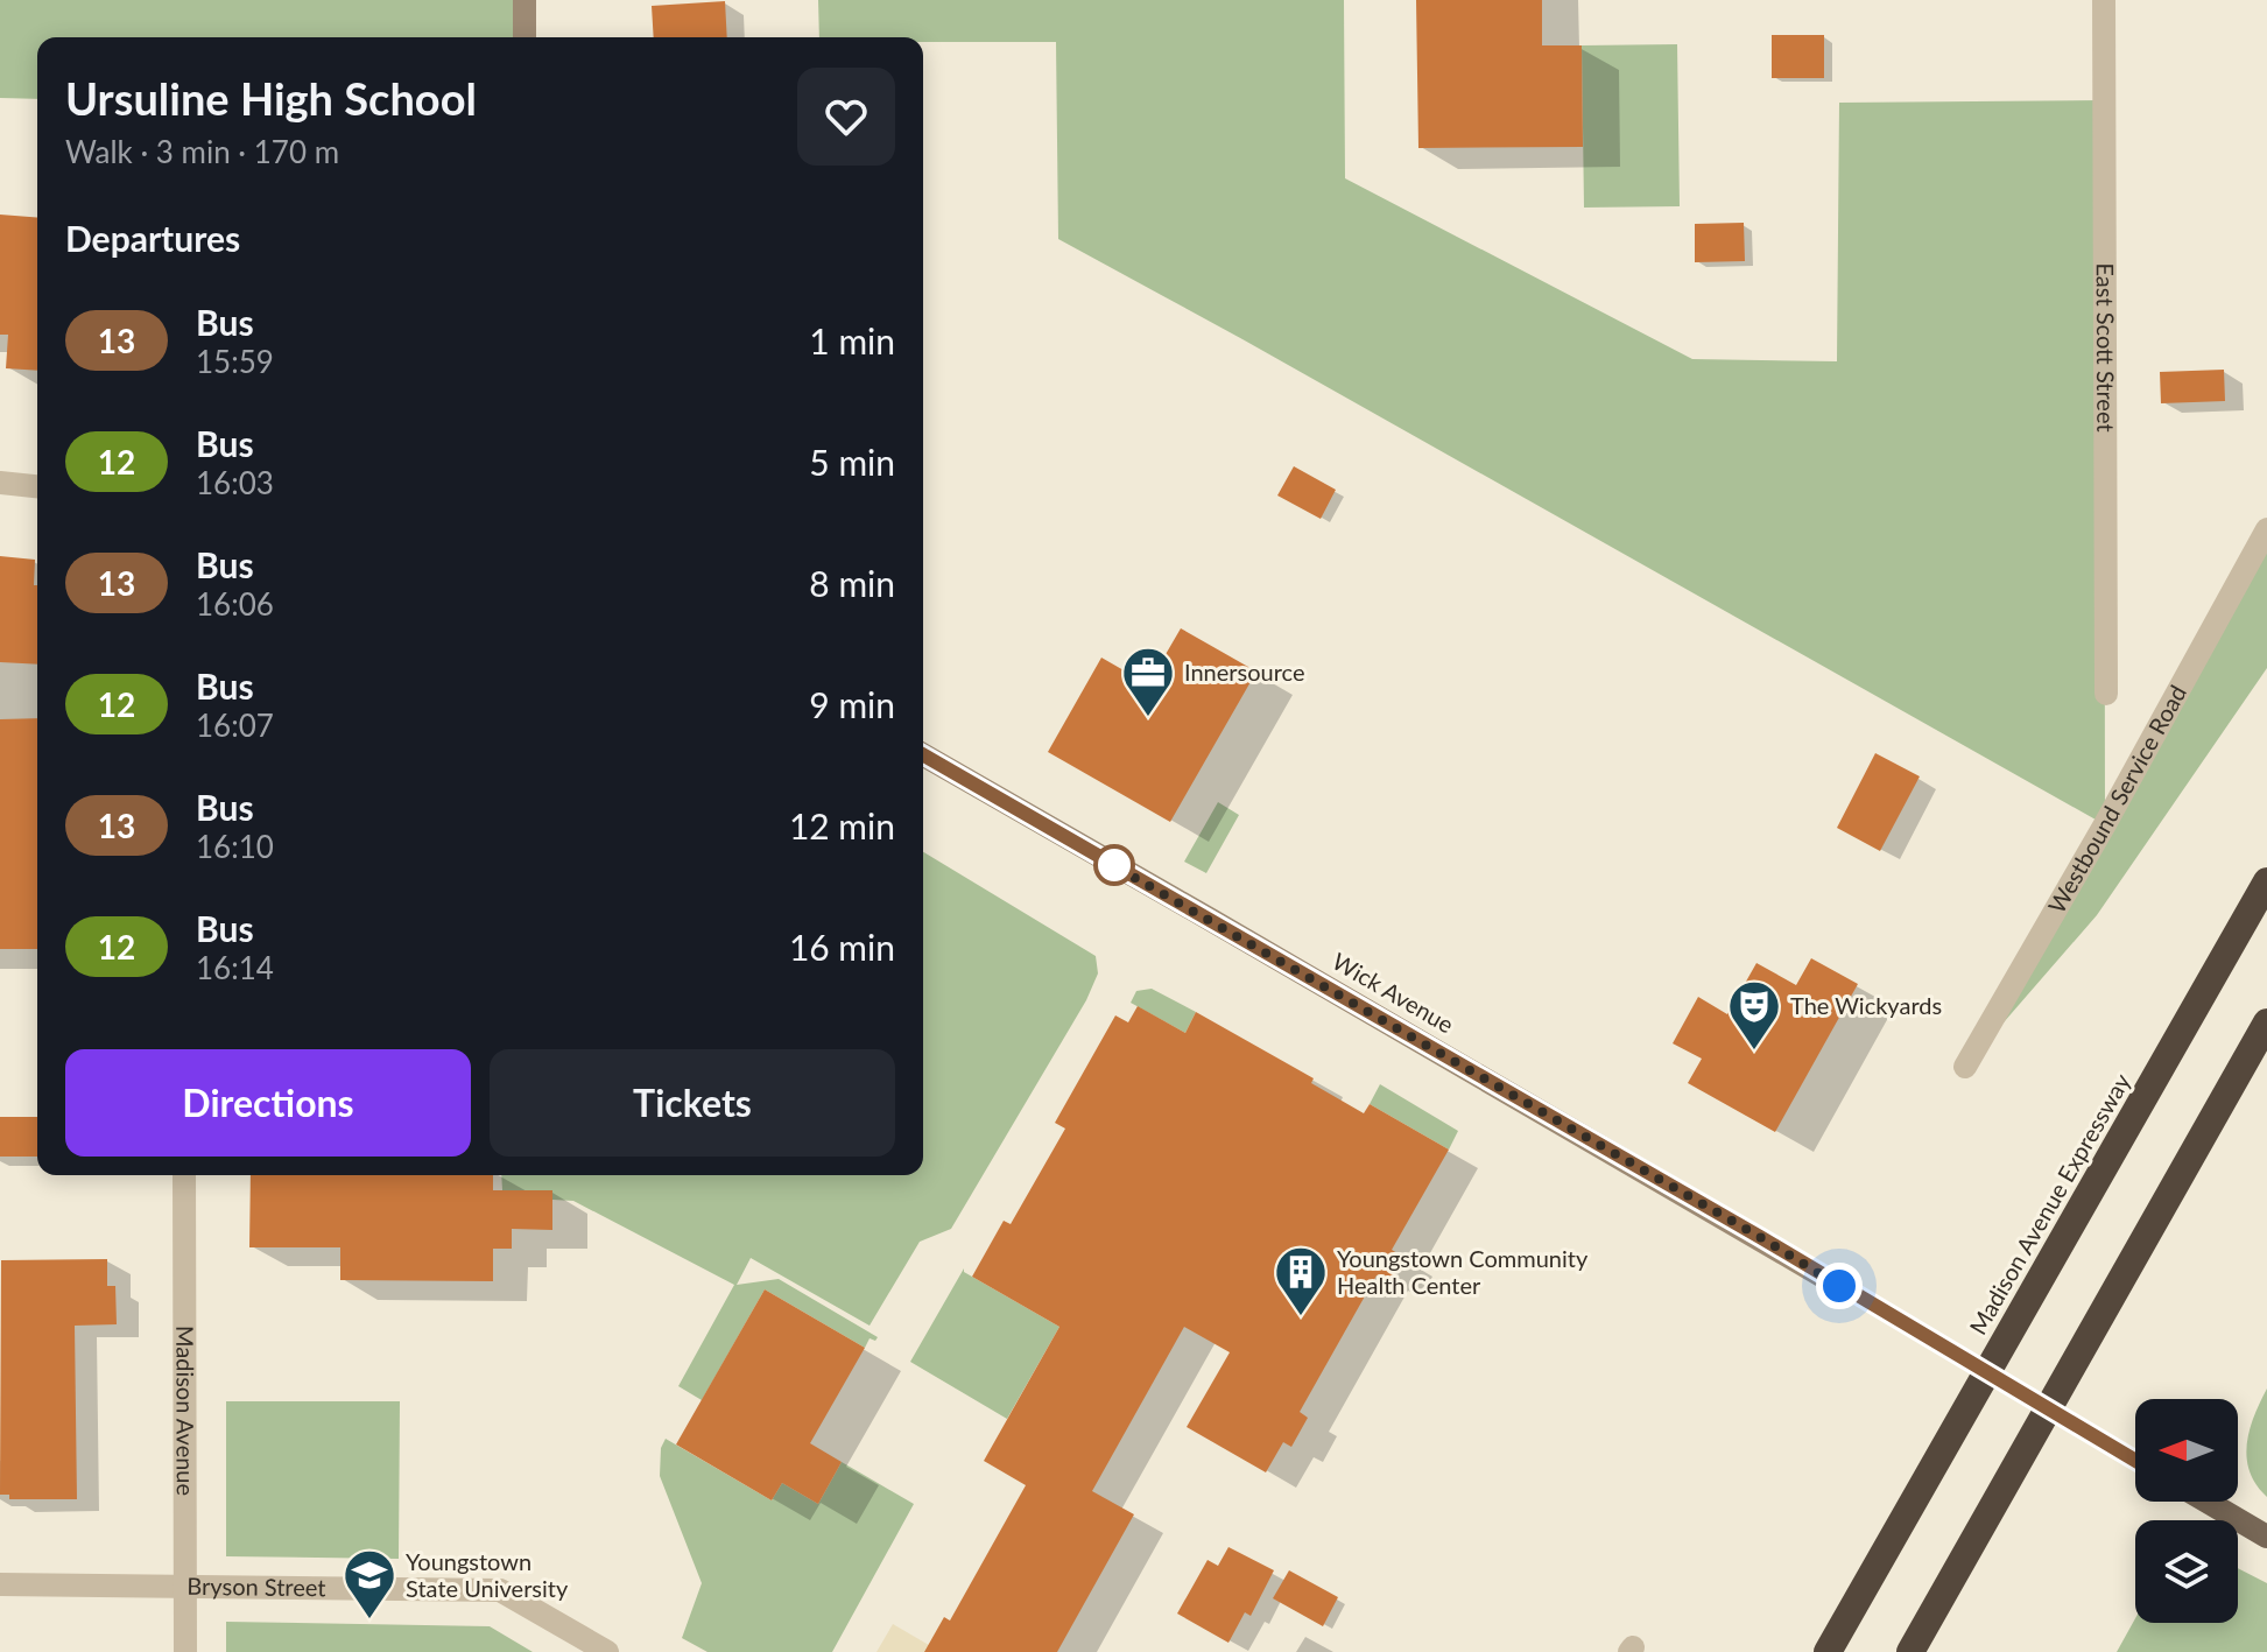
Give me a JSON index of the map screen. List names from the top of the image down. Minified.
{"streets":{"highway":["Madison Avenue Expressway"],"main road":["Wick Avenue"],"street":["East Scott Street","Westbound Service Road","Madison Avenue","Bryson Street"]},"crossings":[["Madison Avenue","Bryson Street"]],"places":{"office":["Innersource"],"theatre":["The Wickyards"],"building":["Youngstown Community Health Center"],"school or university":["Youngstown State University"]},"lines":["bus line 13"],"north":"left","page":{"heading":[["Ursuline High School","Walk · 3 min · 170 m"],"Departures"],"list":[{"mark":"13","name":"Bus","note":"15:59","value":"1 min"},{"mark":"12","name":"Bus","note":"16:03","value":"5 min"},{"mark":"13","name":"Bus","note":"16:06","value":"8 min"},{"mark":"12","name":"Bus","note":"16:07","value":"9 min"},{"mark":"13","name":"Bus","note":"16:10","value":"12 min"},{"mark":"12","name":"Bus","note":"16:14","value":"16 min"}],"buttons":["Directions","Tickets"]}}
